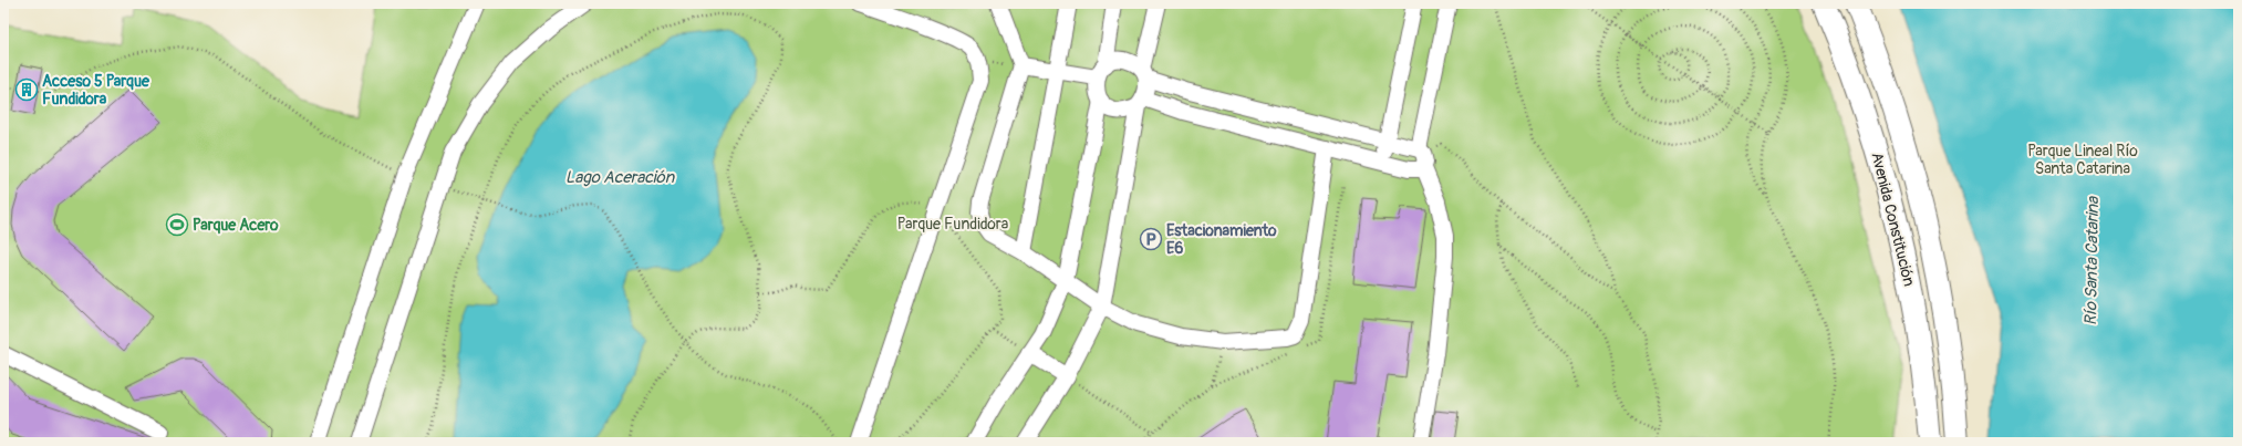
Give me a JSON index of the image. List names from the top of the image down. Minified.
{"streets":{"highway":["Avenida Constitución"]},"water":["Lago Aceración","Río Santa Catarina"],"parks":["Parque Lineal Río Santa Catarina","Parque Fundidora"],"places":{"building":["Acceso 5 Parque Fundidora"],"sports":["Parque Acero"],"parking":["Estacionamiento E6"]}}
